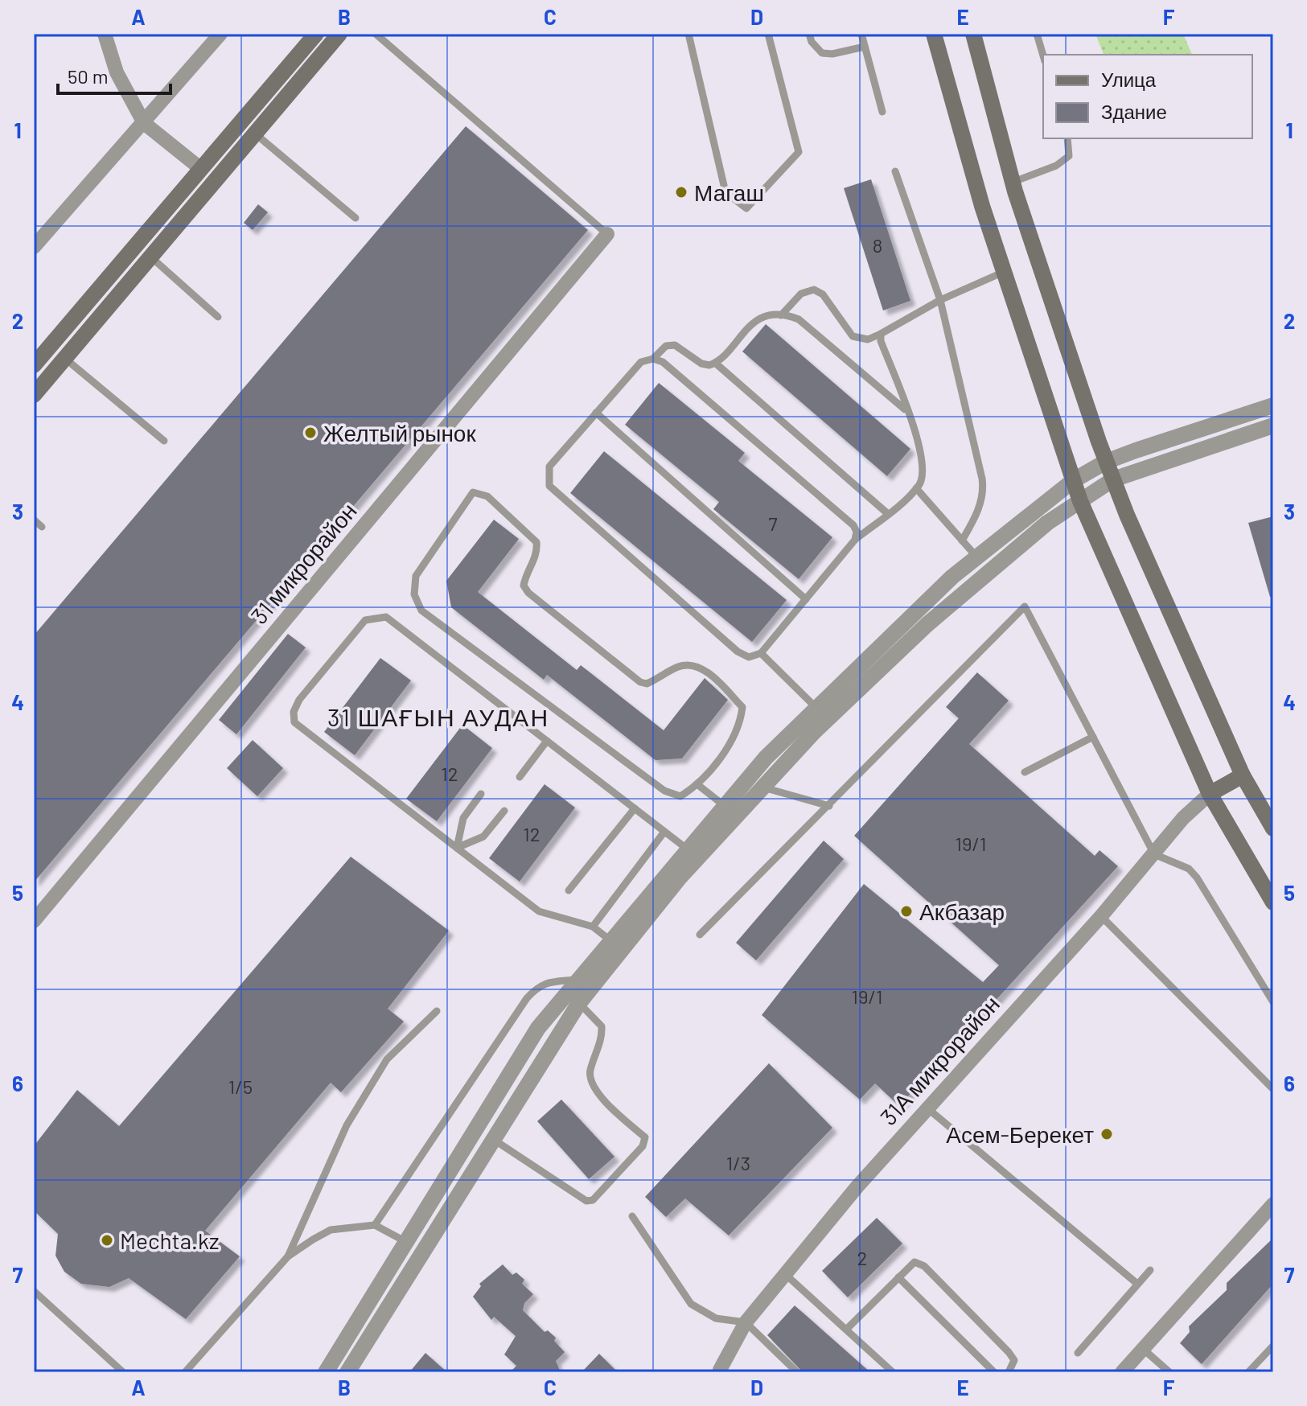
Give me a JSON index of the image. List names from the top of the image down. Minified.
{"streets":{"street":["31 микрорайон","31А микрорайон"]},"districts":["31 ШАҒЫН АУДАН"],"places":["Магаш","Желтый рынок","Акбазар","Асем-Берекет","Mechta.kz"],"house_numbers":["8","7","12","12","19/1","19/1","1/5","1/3","2"],"legend":["Улица","Здание"],"scale_bar":"50 m","grid":{"columns":["A","B","C","D","E","F"],"rows":["1","2","3","4","5","6","7"]}}
